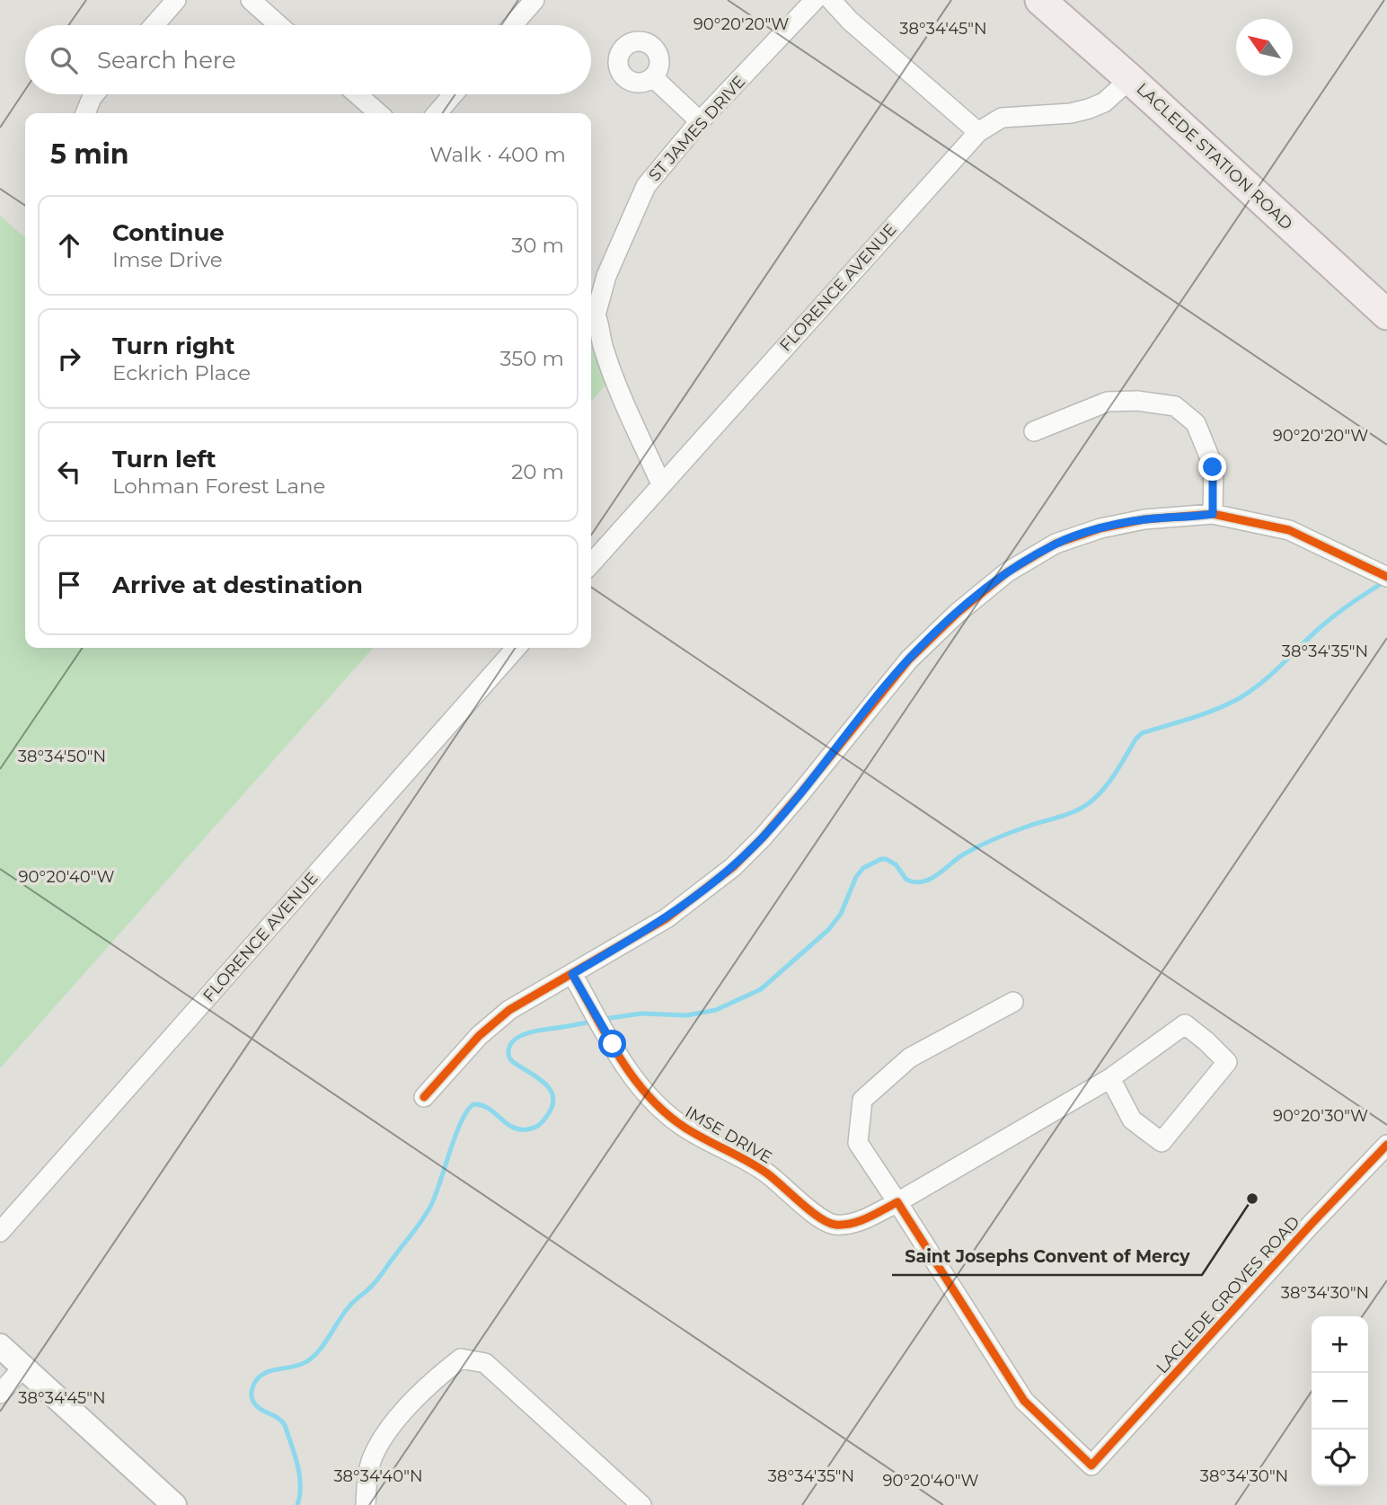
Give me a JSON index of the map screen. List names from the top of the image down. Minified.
{"streets":{"main road":["LACLEDE STATION ROAD"],"street":["ST JAMES DRIVE","FLORENCE AVENUE","IMSE DRIVE","LACLEDE GROVES ROAD"]},"crossings":[["LACLEDE STATION ROAD","FLORENCE AVENUE"],["IMSE DRIVE","LACLEDE GROVES ROAD"]],"places":["Saint Josephs Convent of Mercy"],"north":"top left","page":{"search":"Search here","heading":["5 min","Walk · 400 m"],"list":[["Continue","Imse Drive","30 m"],["Turn right","Eckrich Place","350 m"],["Turn left","Lohman Forest Lane","20 m"],"Arrive at destination"],"map_buttons":["+","−"]},"coordinates":["90°20'20\"W","38°34'45\"N","38°34'35\"N","38°34'50\"N","90°20'40\"W","90°20'30\"W","38°34'30\"N","38°34'40\"N"]}
